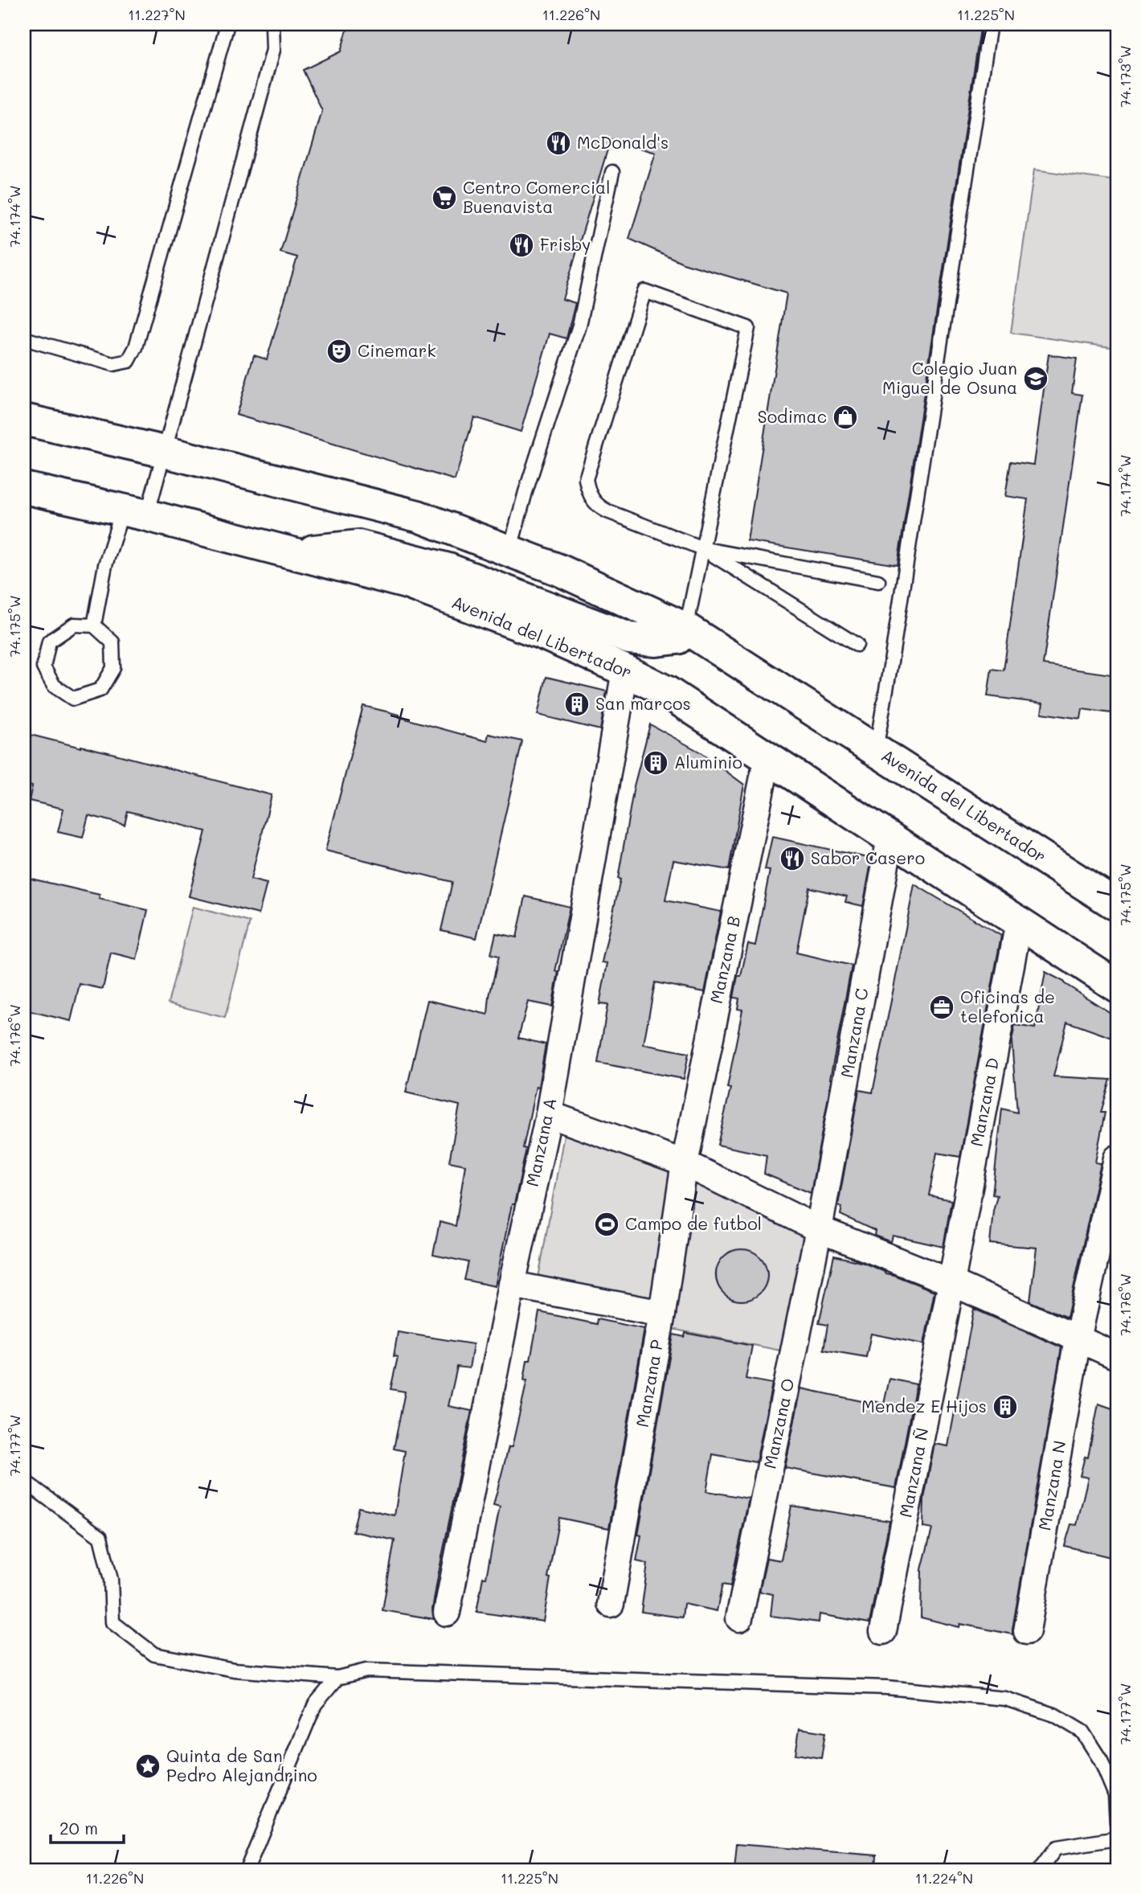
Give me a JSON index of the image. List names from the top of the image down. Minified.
{"streets":{"main road":["Avenida del Libertador"],"street":["Manzana B","Manzana C","Manzana D","Manzana A","Manzana P","Manzana O","Manzana Ñ","Manzana N"]},"crossings":[["Avenida del Libertador","Manzana B"],["Avenida del Libertador","Manzana C"],["Avenida del Libertador","Manzana D"],["Avenida del Libertador","Manzana A"],["Manzana B","Manzana P"],["Manzana C","Manzana O"],["Manzana D","Manzana Ñ"]],"places":{"restaurant":["McDonald's","Frisby","Sabor Casero"],"supermarket":["Centro Comercial Buenavista"],"theatre":["Cinemark"],"school or university":["Colegio Juan Miguel de Osuna"],"shop":["Sodimac"],"building":["San marcos","Aluminio","Mendez E Hijos"],"office":["Oficinas de telefonica"],"sports":["Campo de futbol"],"place":["Quinta de San Pedro Alejandrino"]},"scale_bar":"20 m","coordinates":["11.227°N","11.226°N","11.225°N","74.173°W","74.174°W","74.175°W","74.176°W","74.177°W","11.224°N"]}
